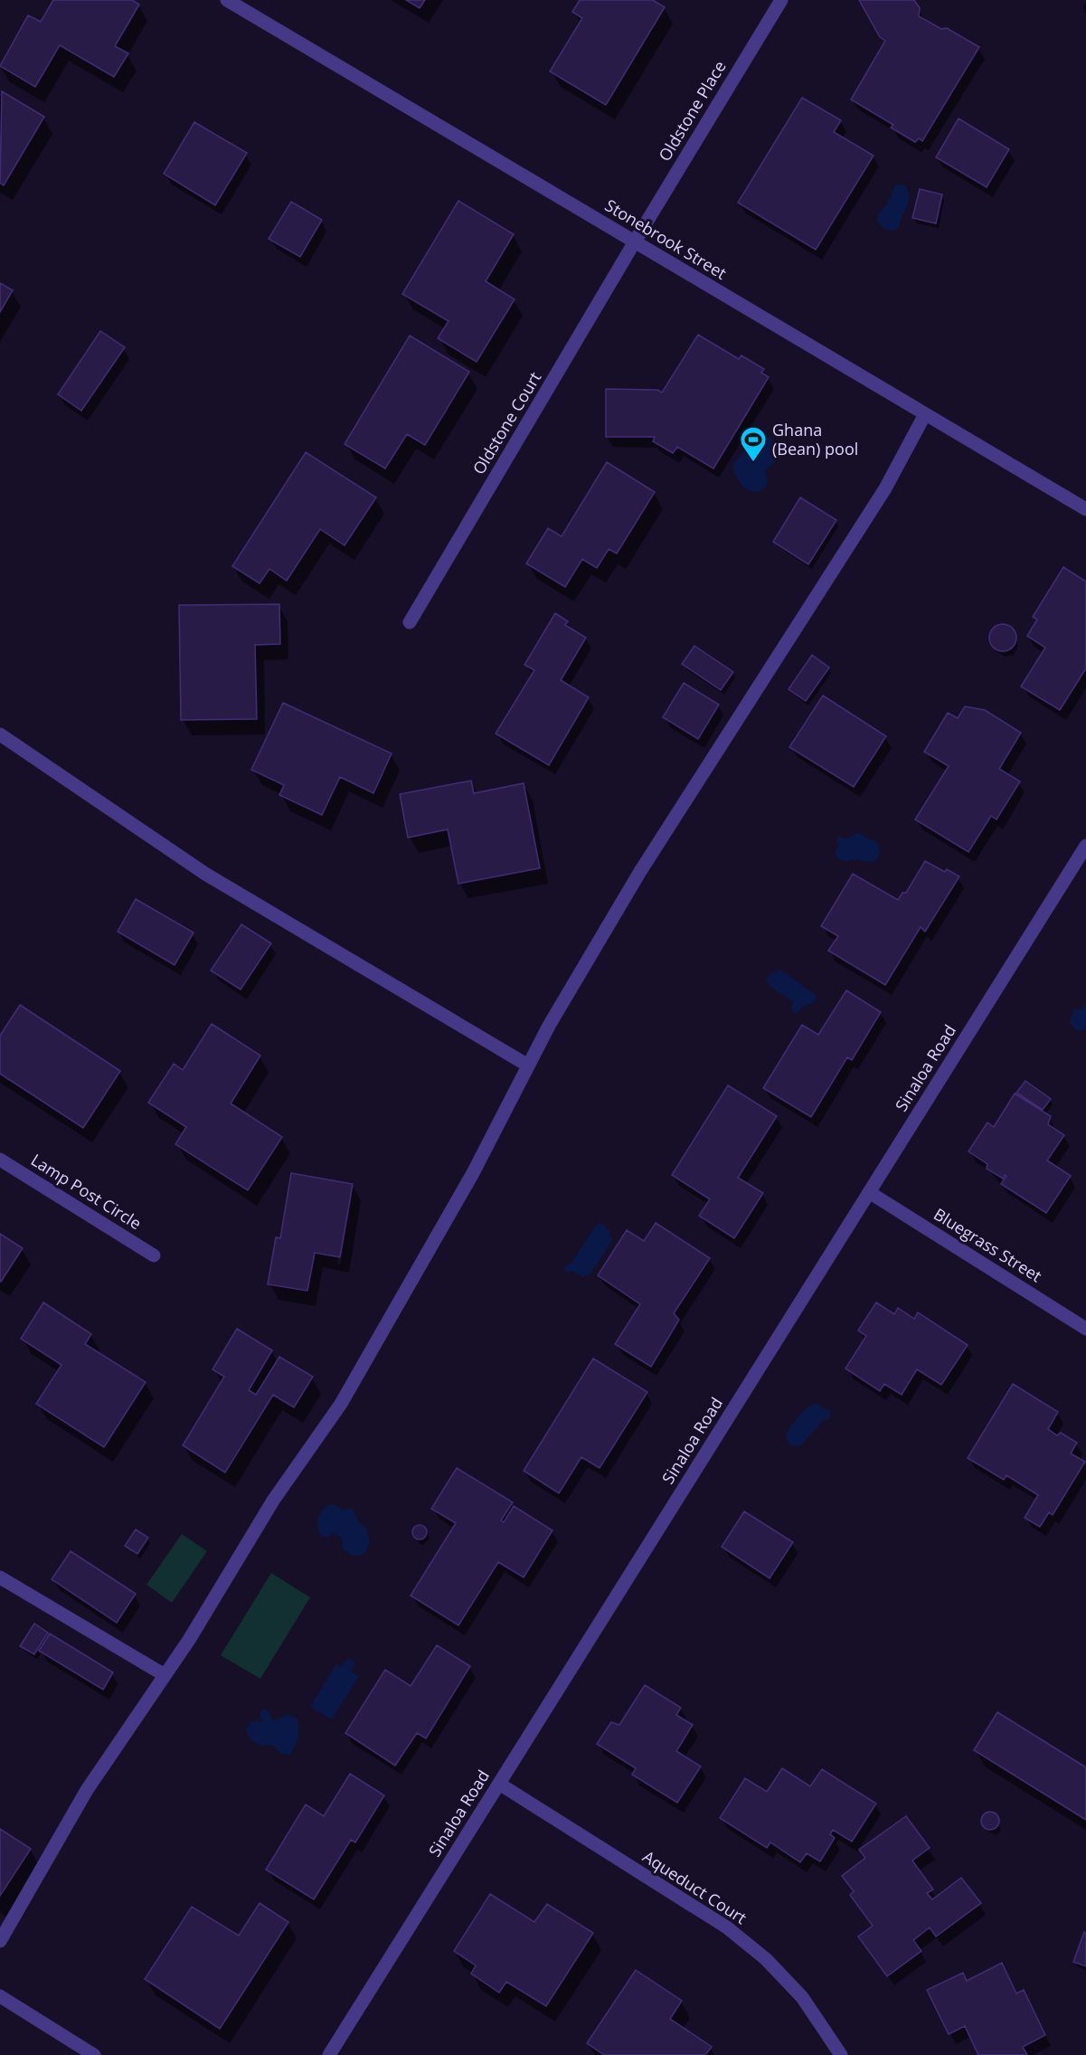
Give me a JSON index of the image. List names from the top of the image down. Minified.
{"streets":{"street":["Oldstone Place","Stonebrook Street","Oldstone Court","Sinaloa Road","Lamp Post Circle","Bluegrass Street","Aqueduct Court"]},"crossings":[["Oldstone Place","Stonebrook Street"],["Oldstone Place","Oldstone Court"],["Stonebrook Street","Oldstone Court"],["Sinaloa Road","Bluegrass Street"],["Sinaloa Road","Aqueduct Court"]],"places":{"sports":["Ghana (Bean) pool"]}}
